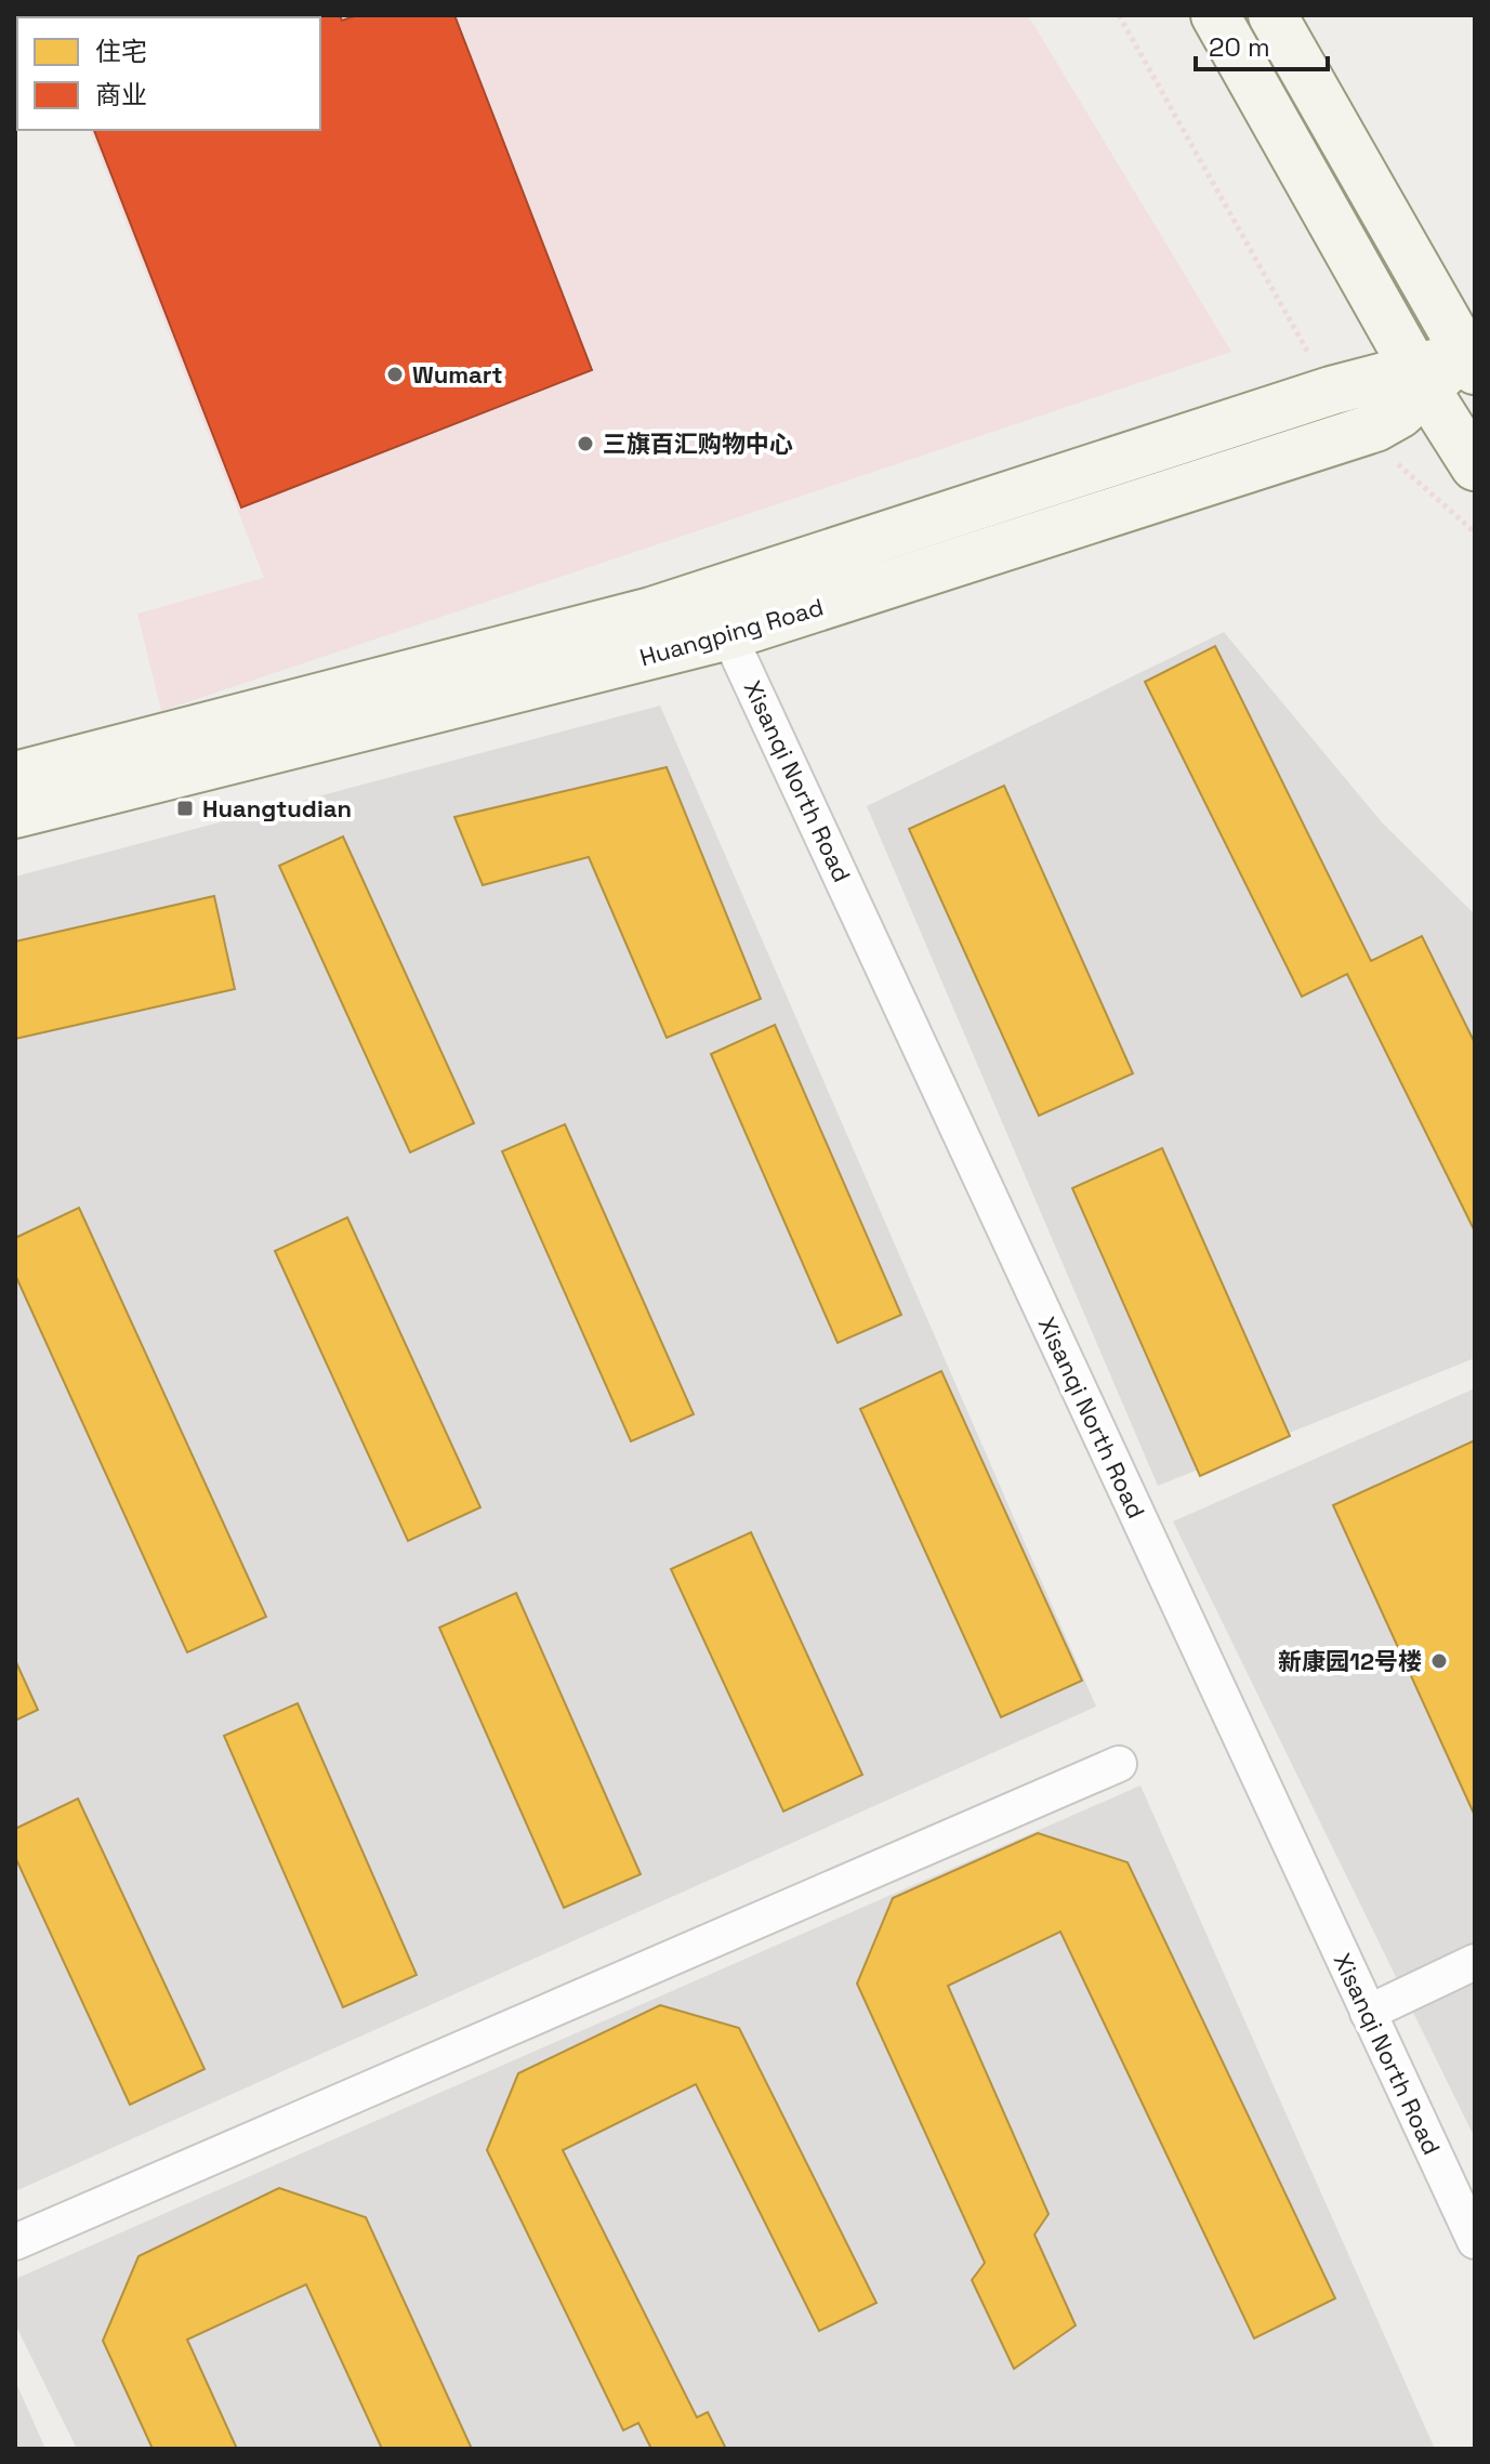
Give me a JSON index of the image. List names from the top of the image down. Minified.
{"streets":{"main road":["Huangping Road"],"street":["Xisanqi North Road"]},"crossings":[["Huangping Road","Xisanqi North Road"]],"places":{"other":["Wumart","三旗百汇购物中心","新康园12号楼"],"transit":["Huangtudian"]},"legend":["住宅","商业"],"scale_bar":"20 m"}
